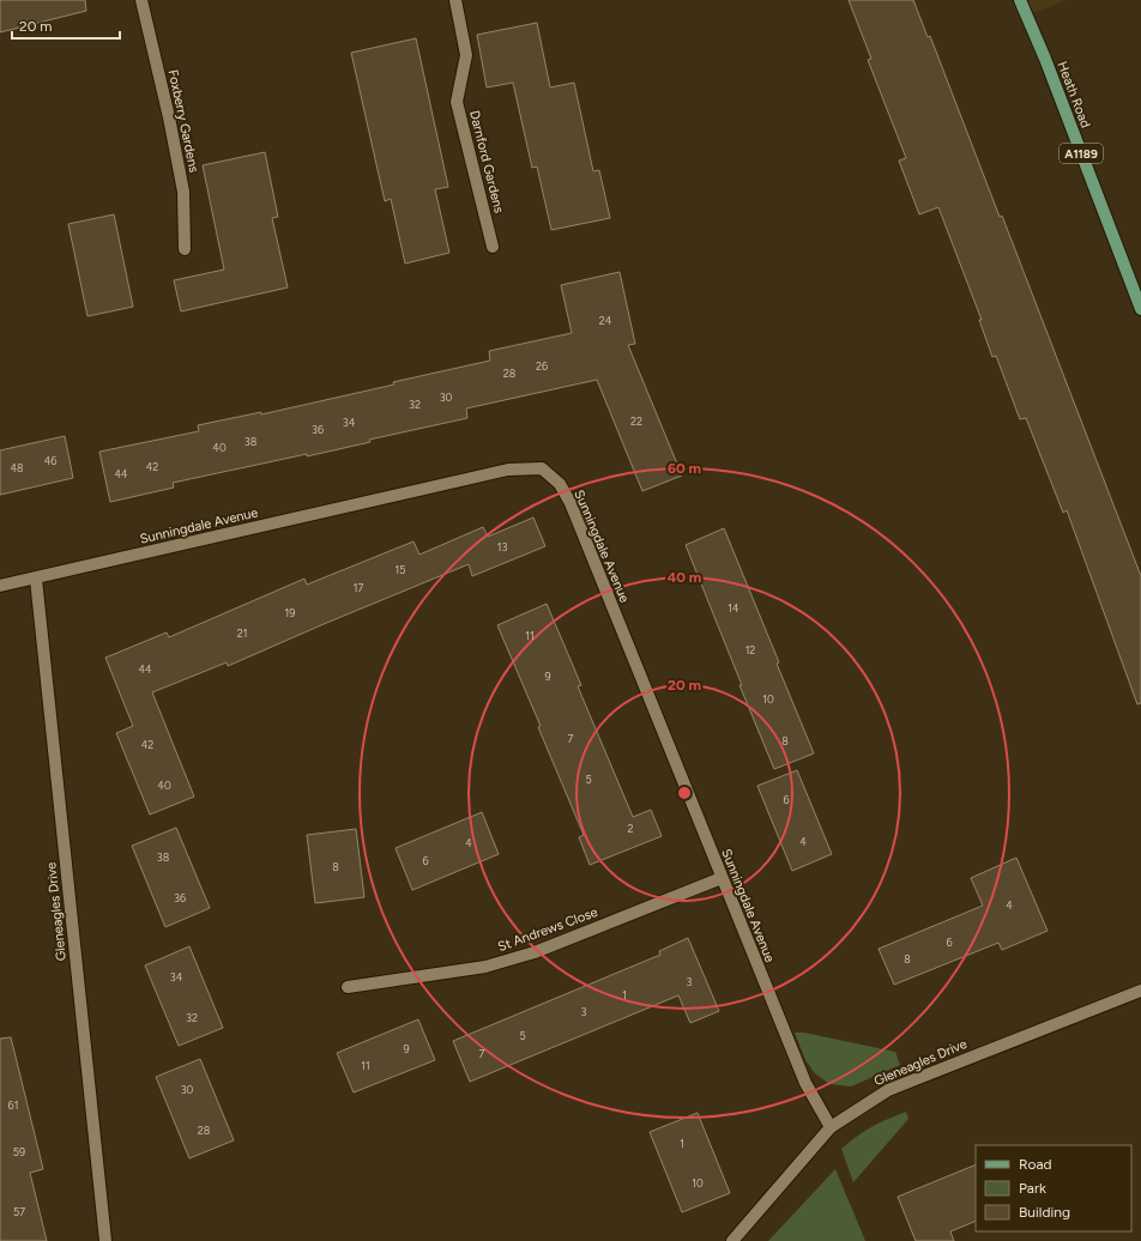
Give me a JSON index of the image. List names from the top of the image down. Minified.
{"streets":{"main road":["Heath Road","A1189"],"street":["Foxberry Gardens","Darnford Gardens","Sunningdale Avenue","Gleneagles Drive","St Andrews Close"]},"crossings":[["Sunningdale Avenue","Gleneagles Drive"],["Sunningdale Avenue","St Andrews Close"]],"house_numbers":["24","26","28","30","32","22","34","36","38","40","46","42","48","44","13","15","17","14","19","21","11","12","44","9","10","7","8","42","5","40","6","2","4","4","38","6","8","36","4","6","8","34","3","1","3","32","5","9","7","11","30","61","28","1","59","10","57"],"legend":["Road","Park","Building"],"scale_bar":"20 m","rings":["60 m","40 m","20 m"]}
